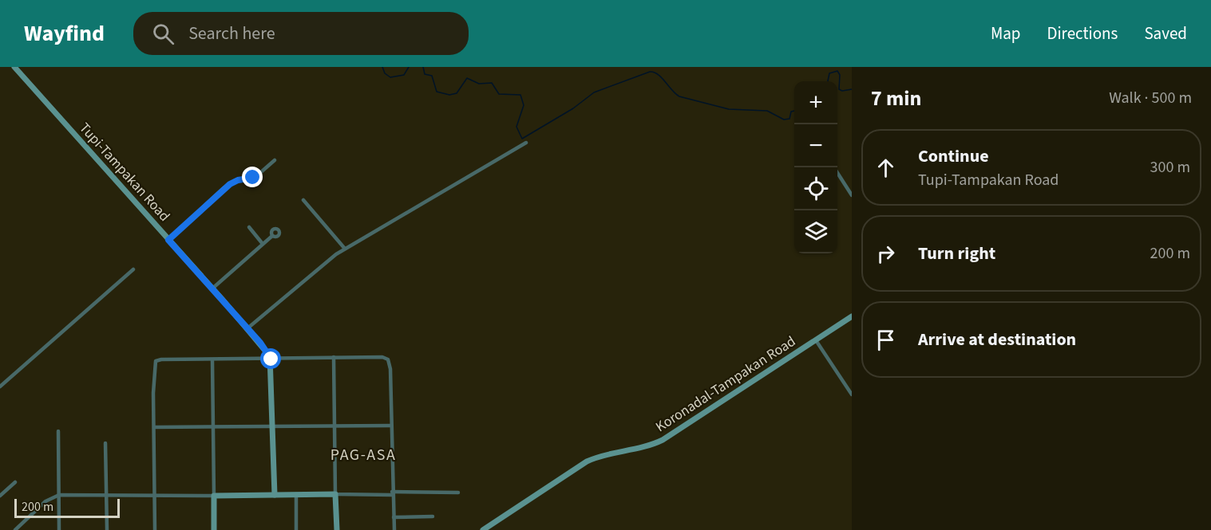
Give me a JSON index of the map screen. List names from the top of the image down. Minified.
{"streets":{"main road":["Tupi-Tampakan Road","Koronadal-Tampakan Road"]},"districts":["PAG-ASA"],"scale_bar":"200 m","page":{"header":"Wayfind","search":"Search here","nav":["Map","Directions","Saved"],"heading":["7 min","Walk · 500 m"],"map_buttons":["+","−"],"list":[["Continue","Tupi-Tampakan Road","300 m"],["Turn right","200 m"],"Arrive at destination"],"scale":"200 m"}}
